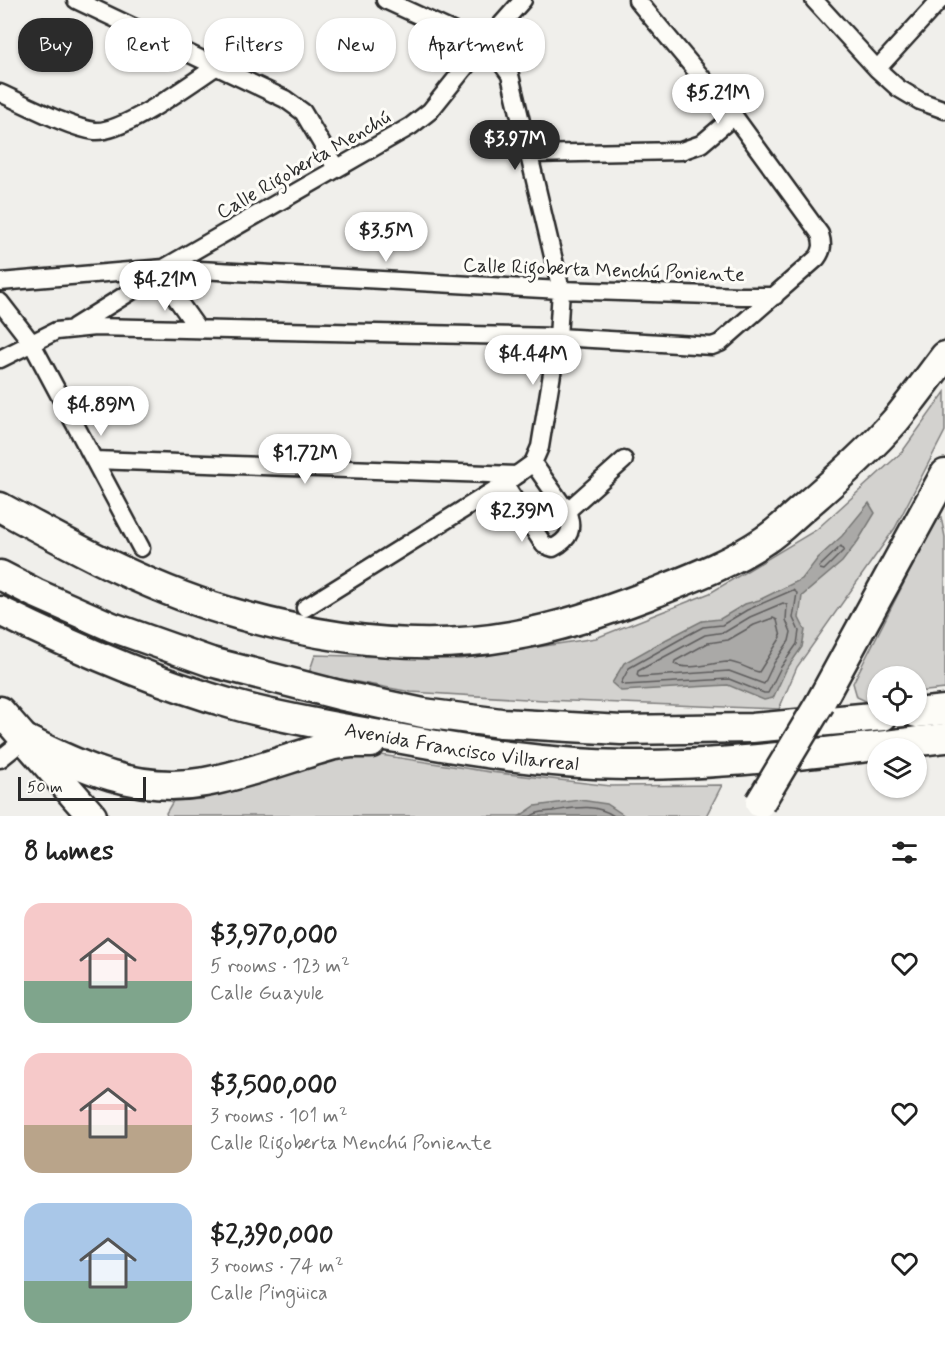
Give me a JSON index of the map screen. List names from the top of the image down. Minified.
{"streets":{"highway":["Avenida Francisco Villarreal"],"street":["Calle Rigoberta Menchú","Calle Rigoberta Menchú Poniente"]},"crossings":[["Calle Rigoberta Menchú","Calle Rigoberta Menchú Poniente"]],"scale_bar":"50 m","page":{"chip":["Buy","Rent","Filters","New","Apartment"],"price":["$5.21M","$3.97M","$3.5M","$4.21M","$4.44M","$4.89M","$1.72M","$2.39M"],"scale":"50 m","heading":"8 homes","list":[{"name":"$3,970,000","note":"5 rooms · 123 m² · Calle Guayule"},{"name":"$3,500,000","note":"3 rooms · 101 m² · Calle Rigoberta Menchú Poniente"},{"name":"$2,390,000","note":"3 rooms · 74 m² · Calle Pingüica"}]}}
